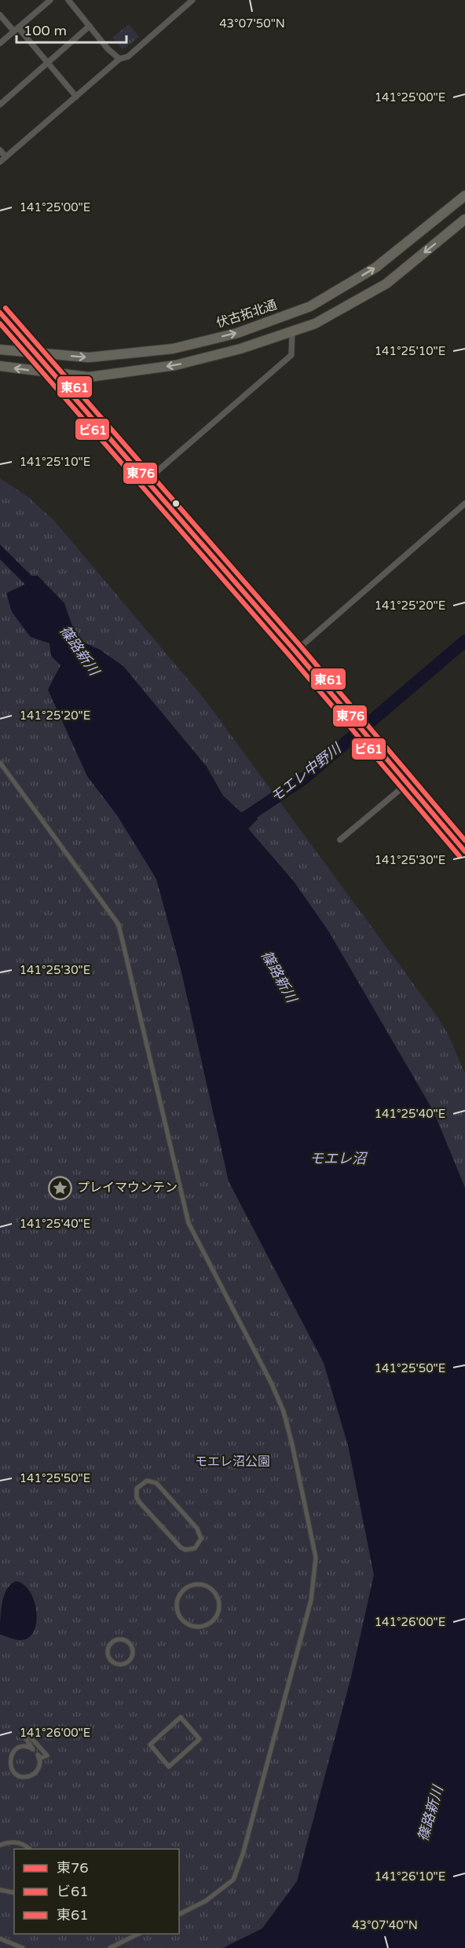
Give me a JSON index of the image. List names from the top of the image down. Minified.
{"streets":{"main road":["伏古拓北通"]},"water":["篠路新川","モエレ中野川","モエレ沼"],"parks":["モエレ沼公園"],"places":{"place":["プレイマウンテン"]},"lines":["transit line 東61","transit line 東76","transit line ビ61"],"legend":["東76","ビ61","東61"],"scale_bar":"100 m","coordinates":["43°07'50\"N","141°25'00\"E","141°25'10\"E","141°25'20\"E","141°25'30\"E","141°25'40\"E","141°25'50\"E","141°26'00\"E","141°26'10\"E","43°07'40\"N"]}
